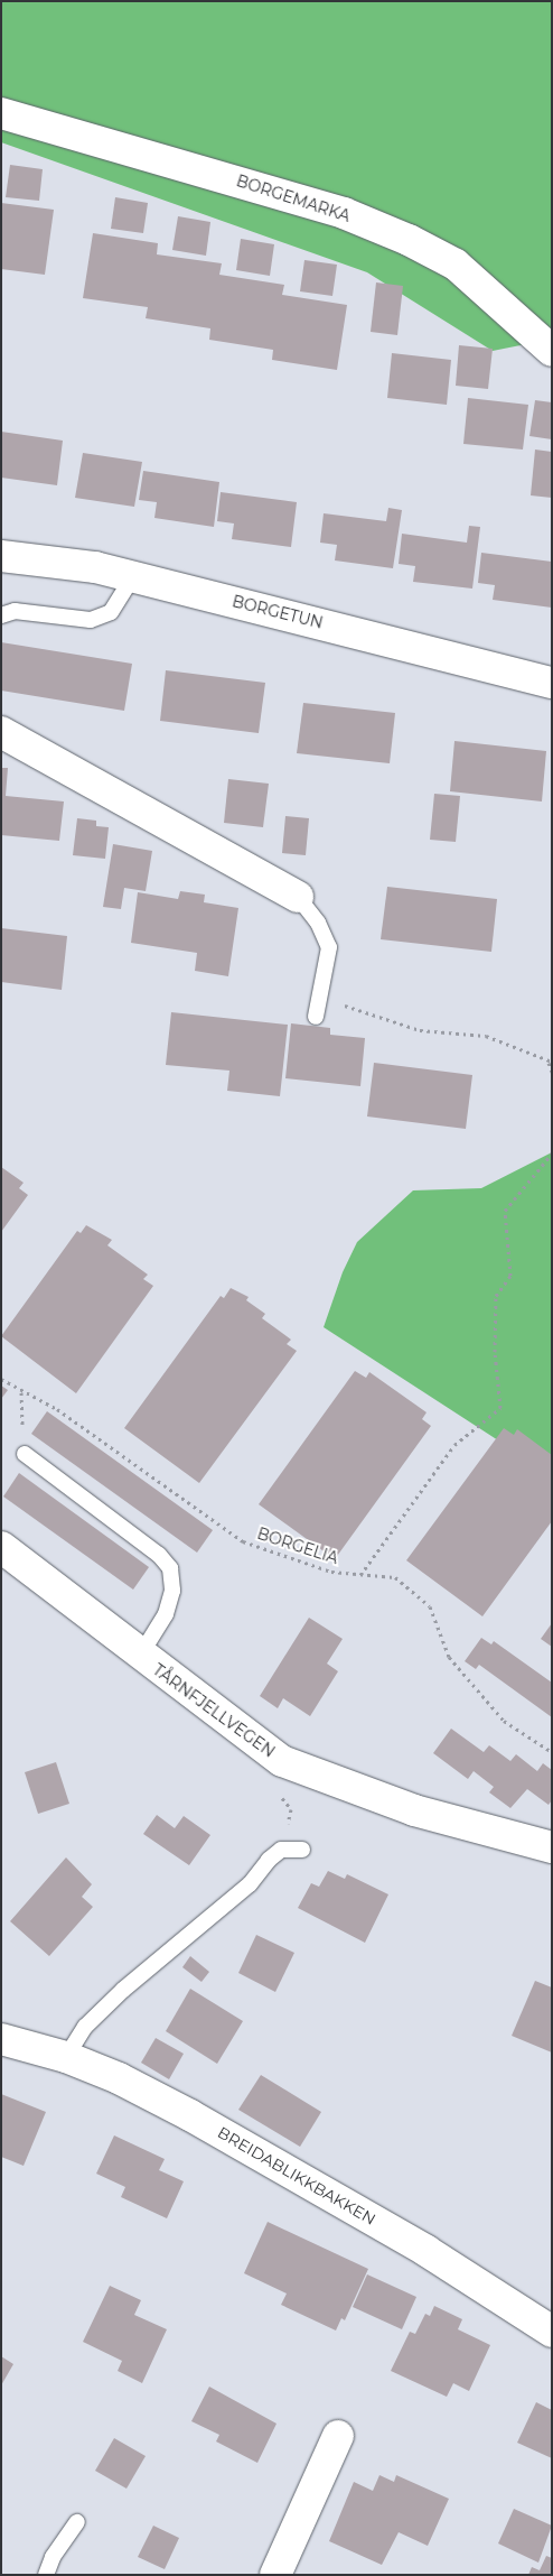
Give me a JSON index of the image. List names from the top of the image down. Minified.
{"streets":{"street":["BORGEMARKA","BORGETUN","TÅRNFJELLVEGEN","BREIDABLIKKBAKKEN"],"path":["BORGELIA"]}}
